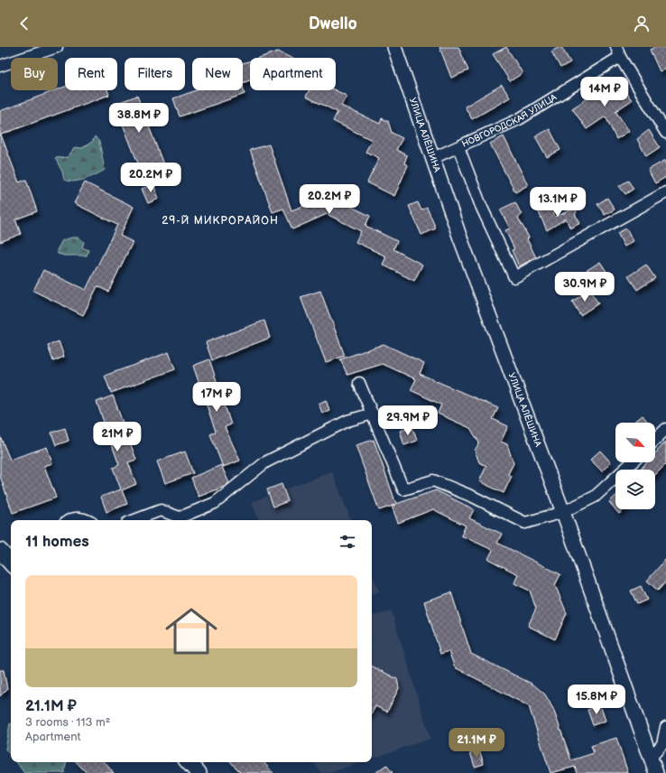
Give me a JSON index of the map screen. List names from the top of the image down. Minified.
{"streets":{"street":["НОВГОРОДСКАЯ УЛИЦА","УЛИЦА АЛЁШИНА"]},"crossings":[["НОВГОРОДСКАЯ УЛИЦА","УЛИЦА АЛЁШИНА"]],"districts":["29-Й МИКРОРАЙОН"],"north":"bottom right","page":{"header":"Dwello","chip":["Buy","Rent","Filters","New","Apartment"],"price":["14M ₽","38.8M ₽","20.2M ₽","20.2M ₽","13.1M ₽","30.9M ₽","17M ₽","29.9M ₽","21M ₽","15.8M ₽","21.1M ₽"],"heading":"11 homes","list":[{"name":"21.1M ₽","note":"3 rooms · 113 m² · Apartment"}]}}
